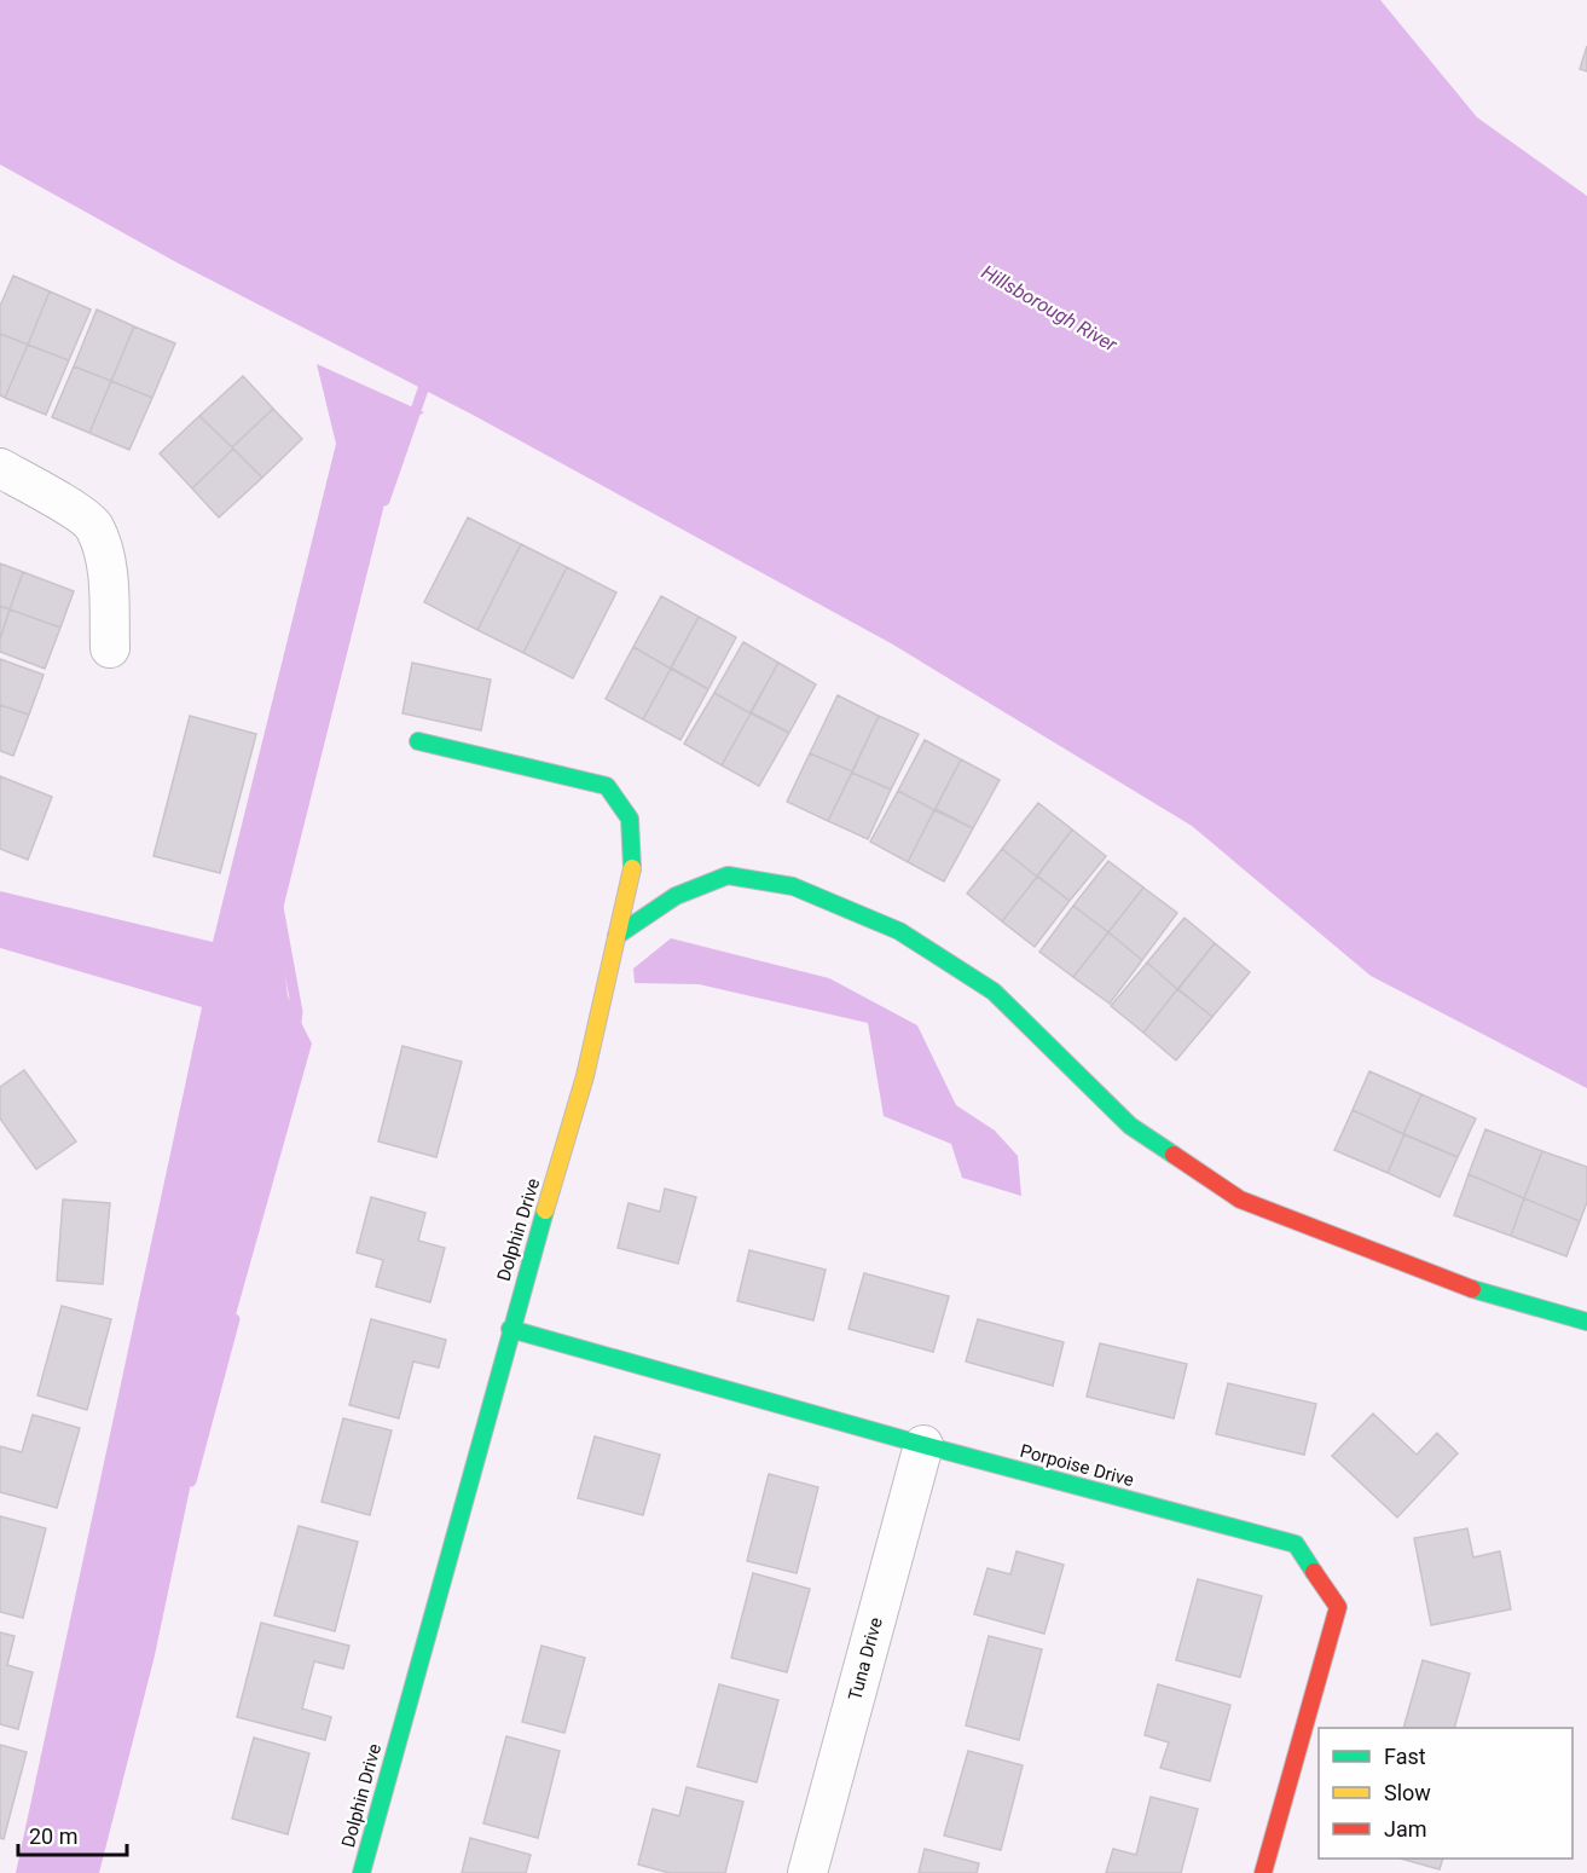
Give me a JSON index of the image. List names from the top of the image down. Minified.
{"streets":{"street":["Dolphin Drive","Porpoise Drive","Tuna Drive"]},"crossings":[["Dolphin Drive","Porpoise Drive"],["Porpoise Drive","Tuna Drive"]],"water":["Hillsborough River"],"legend":["Fast","Slow","Jam"],"scale_bar":"20 m"}
